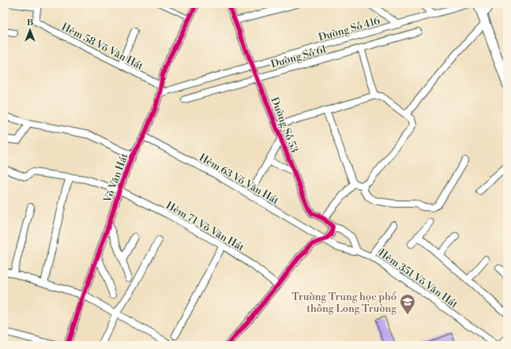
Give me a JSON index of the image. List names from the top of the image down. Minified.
{"streets":{"street":["Đường Số 416","Hẻm 58 Võ Văn Hát","Đường Số 61","Đường Số 53","Võ Văn Hát","Hẻm 63 Võ Văn Hát","Hẻm 71 Võ Văn Hát","Hẻm 351 Võ Văn Hát"]},"crossings":[["Đường Số 416","Đường Số 53"],["Đường Số 416","Võ Văn Hát"],["Hẻm 58 Võ Văn Hát","Võ Văn Hát"],["Đường Số 61","Đường Số 53"],["Võ Văn Hát","Hẻm 63 Võ Văn Hát"],["Võ Văn Hát","Hẻm 71 Võ Văn Hát"],["Hẻm 63 Võ Văn Hát","Hẻm 351 Võ Văn Hát"]],"places":{"school or university":["Trường Trung học phổ thông Long Trường"]},"north":"top"}
